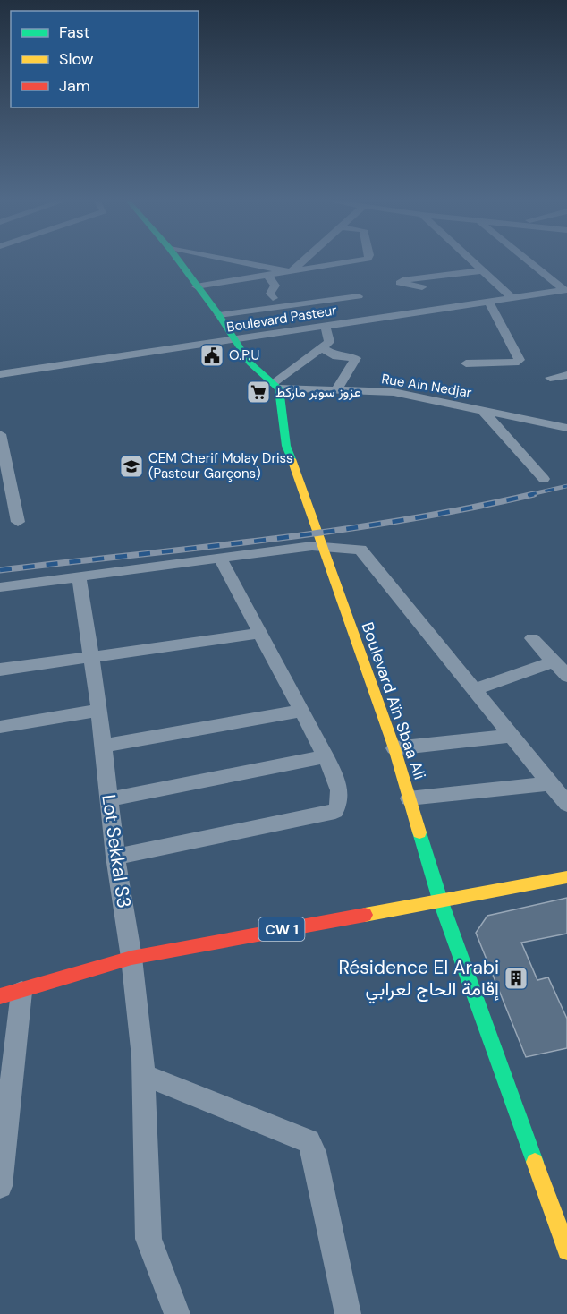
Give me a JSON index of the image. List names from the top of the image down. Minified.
{"streets":{"main road":["Boulevard Aïn Sbaa Ali","CW 1"],"street":["Boulevard Pasteur","Rue Ain Nedjar","Lot Sekkal S3"]},"crossings":[["Rue Ain Nedjar","Boulevard Aïn Sbaa Ali"],["Boulevard Aïn Sbaa Ali","CW 1"],["Lot Sekkal S3","CW 1"]],"places":{"public building":["O.P.U"],"supermarket":["عزوز سوبر ماركط"],"school or university":["CEM Cherif Molay Driss (Pasteur Garçons)"],"building":["Résidence El Arabi إقامة الحاج لعرابي"]},"legend":["Fast","Slow","Jam"]}
